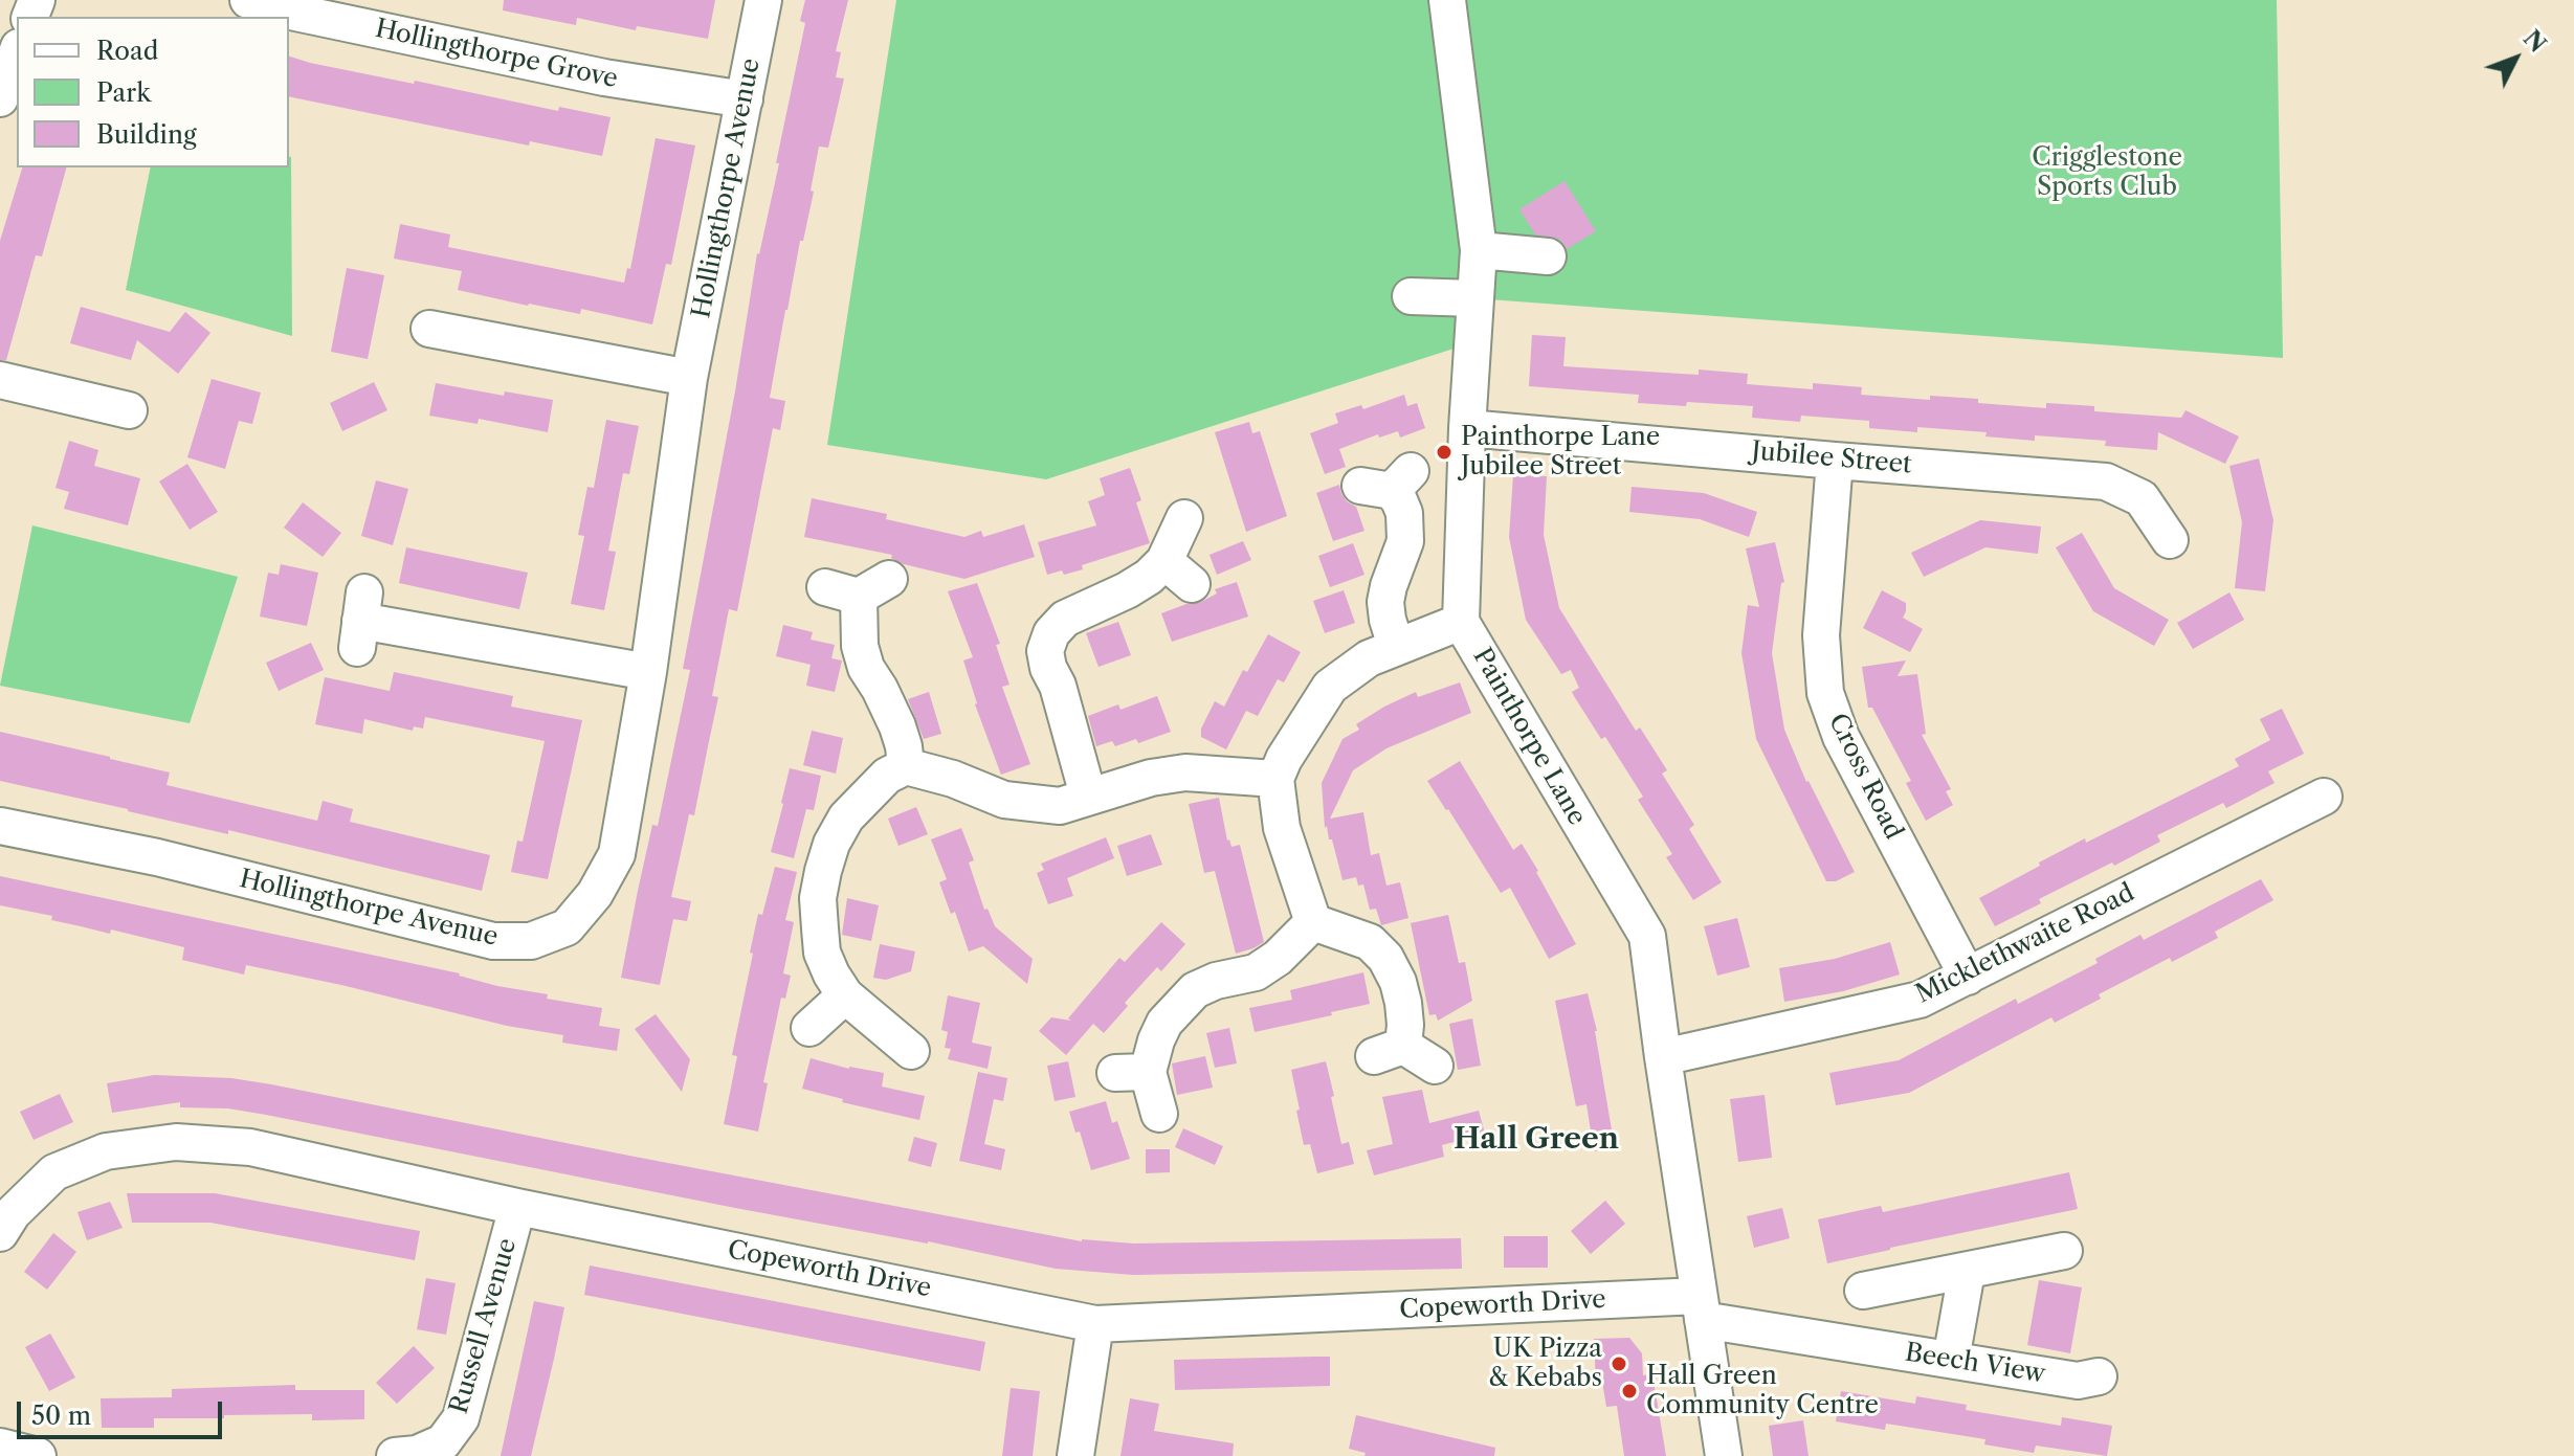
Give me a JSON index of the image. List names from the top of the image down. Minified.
{"streets":{"street":["Hollingthorpe Grove","Hollingthorpe Avenue","Jubilee Street","Painthorpe Lane","Cross Road","Micklethwaite Road","Copeworth Drive","Russell Avenue","Beech View"]},"crossings":[["Hollingthorpe Grove","Hollingthorpe Avenue"],["Jubilee Street","Painthorpe Lane"],["Jubilee Street","Cross Road"],["Painthorpe Lane","Micklethwaite Road"],["Painthorpe Lane","Copeworth Drive"],["Painthorpe Lane","Beech View"],["Cross Road","Micklethwaite Road"],["Copeworth Drive","Russell Avenue"],["Copeworth Drive","Beech View"]],"districts":["Hall Green"],"parks":["Crigglestone Sports Club"],"places":["Painthorpe Lane Jubilee Street","UK Pizza & Kebabs","Hall Green Community Centre"],"legend":["Road","Park","Building"],"scale_bar":"50 m","north":"top right"}
